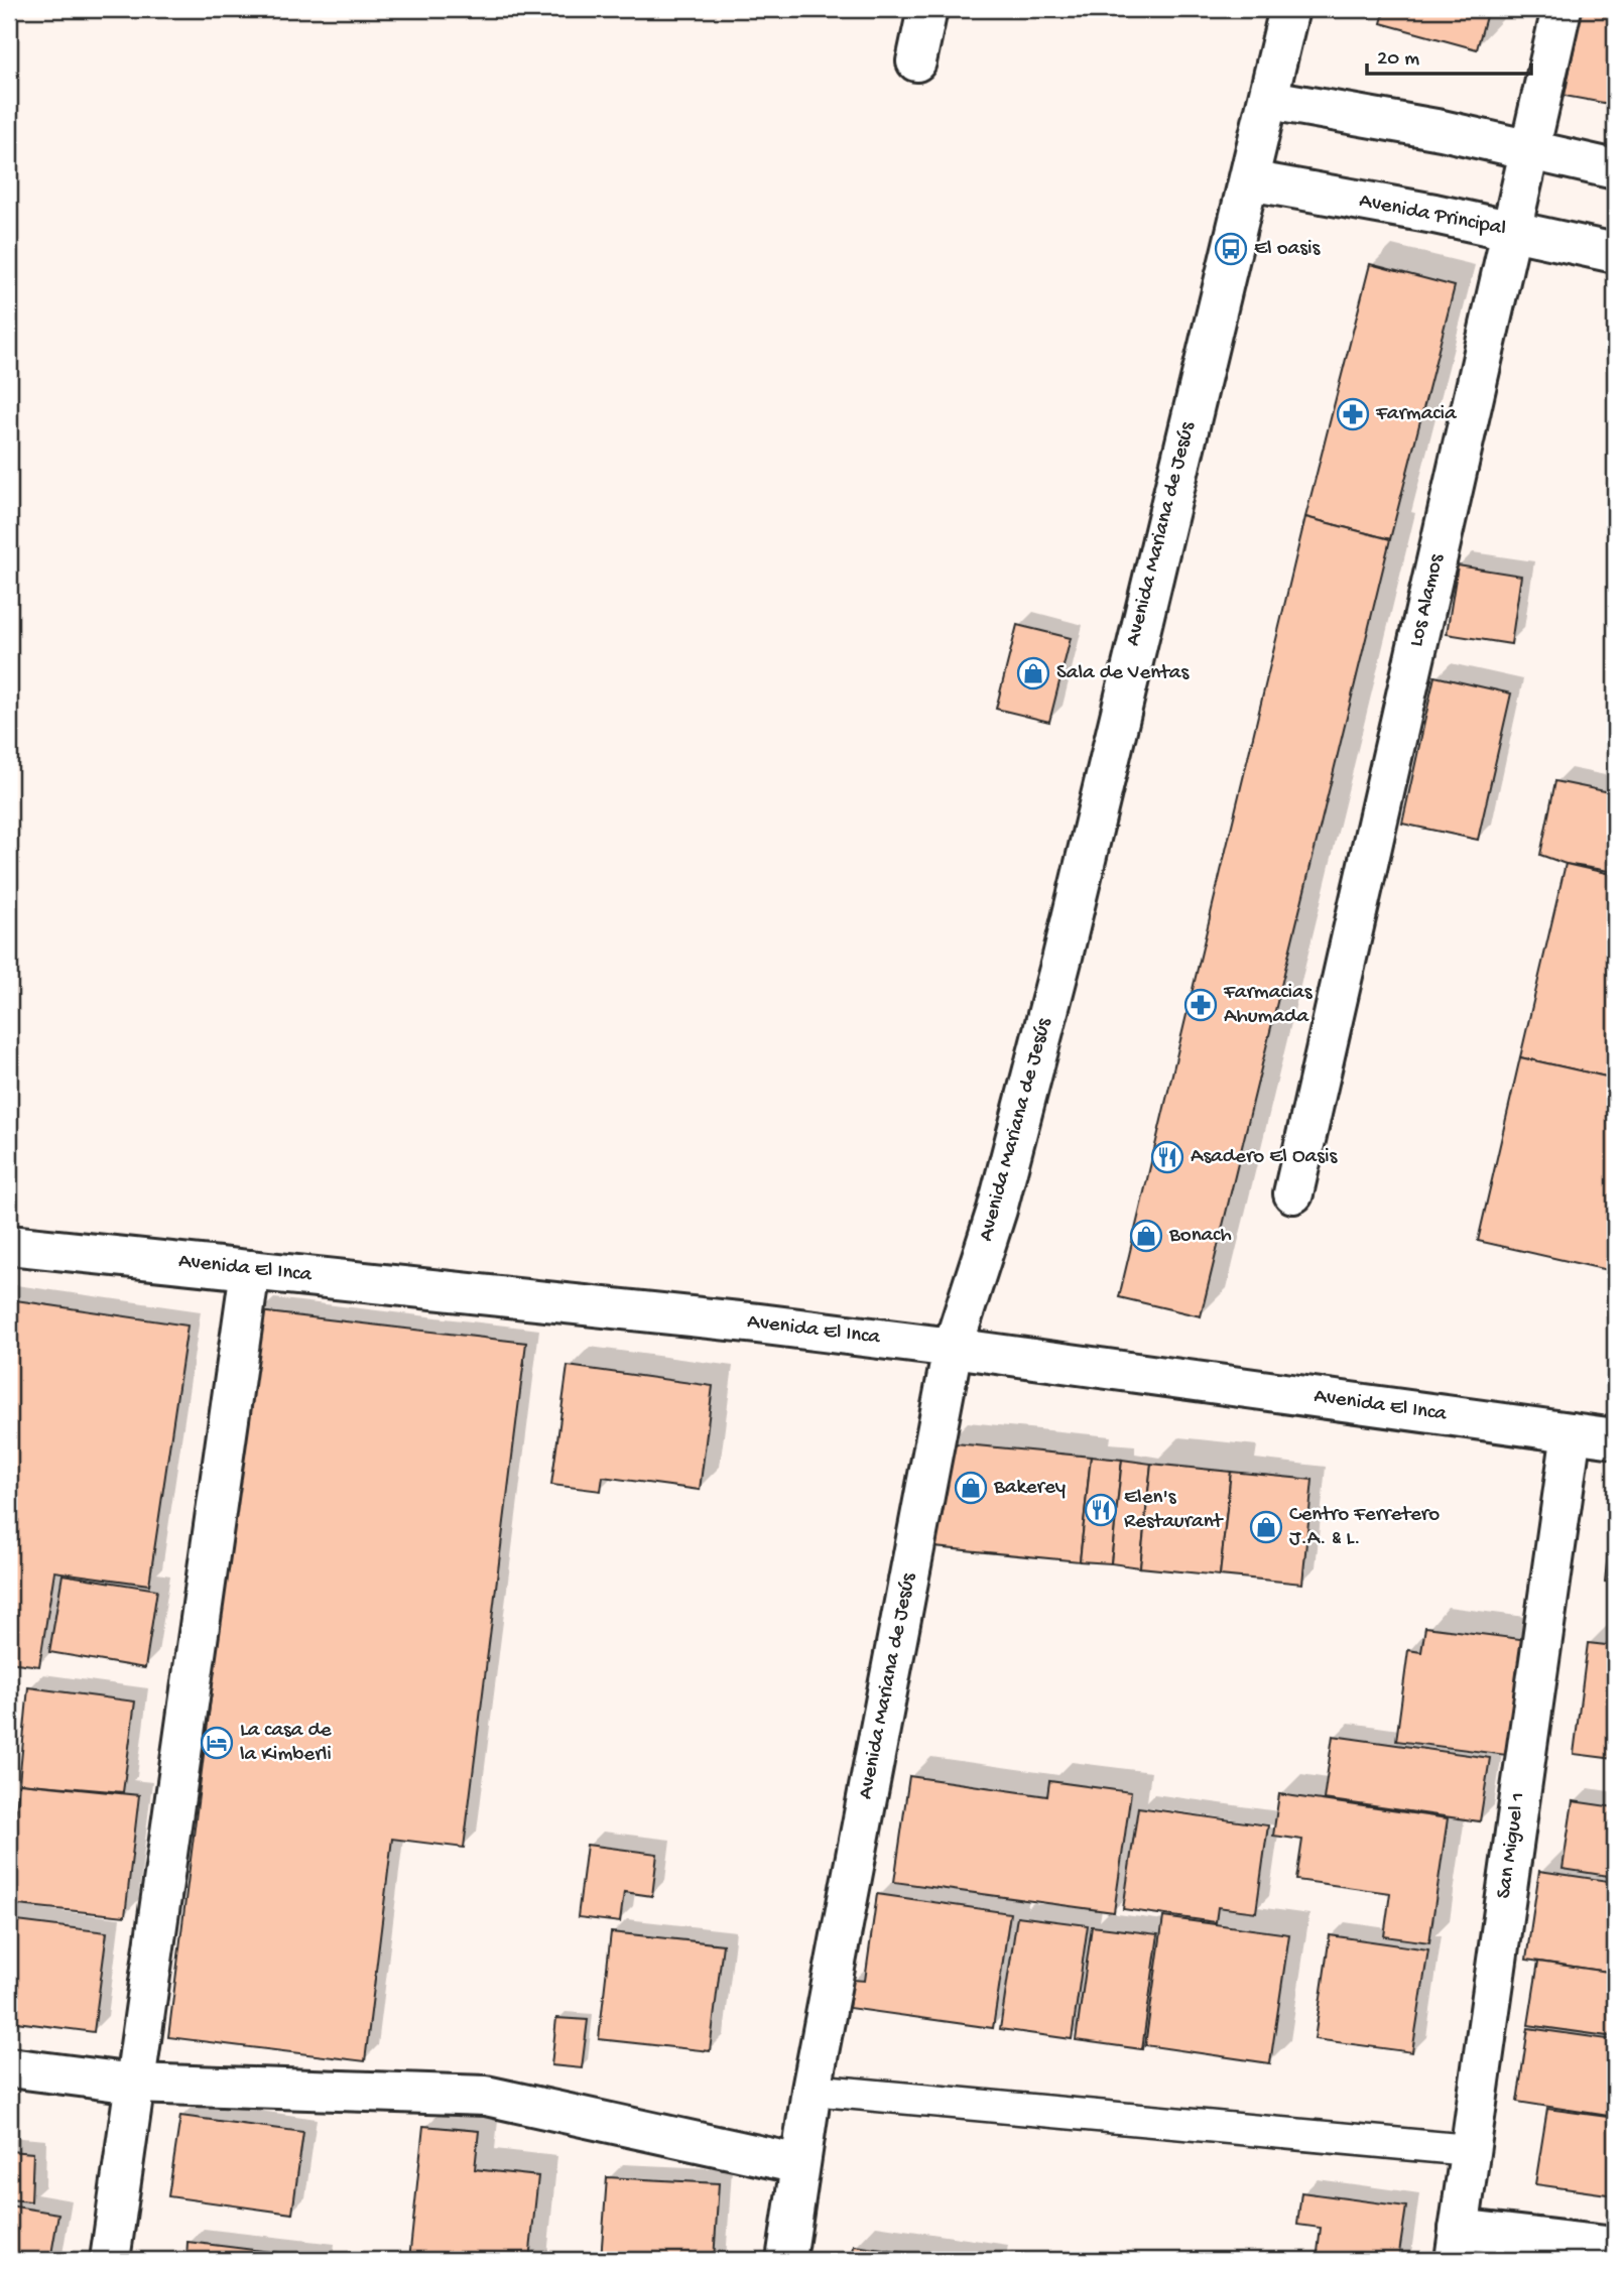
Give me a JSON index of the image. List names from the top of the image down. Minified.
{"streets":{"street":["Avenida Principal","Avenida Mariana de Jesús","Los Alamos","Avenida El Inca","San Miguel 1"]},"crossings":[["Avenida Principal","Avenida Mariana de Jesús"],["Avenida Principal","Los Alamos"],["Avenida Mariana de Jesús","Avenida El Inca"],["Avenida El Inca","San Miguel 1"]],"places":{"bus stop":["El oasis"],"pharmacy":["Farmacia","Farmacias Ahumada"],"shop":["Sala de Ventas","Bonach","Bakerey","Centro Ferretero J.A. & L."],"restaurant":["Asadero El Oasis","Elen's Restaurant"],"hotel":["La casa de la Kimberli"]},"scale_bar":"20 m"}
